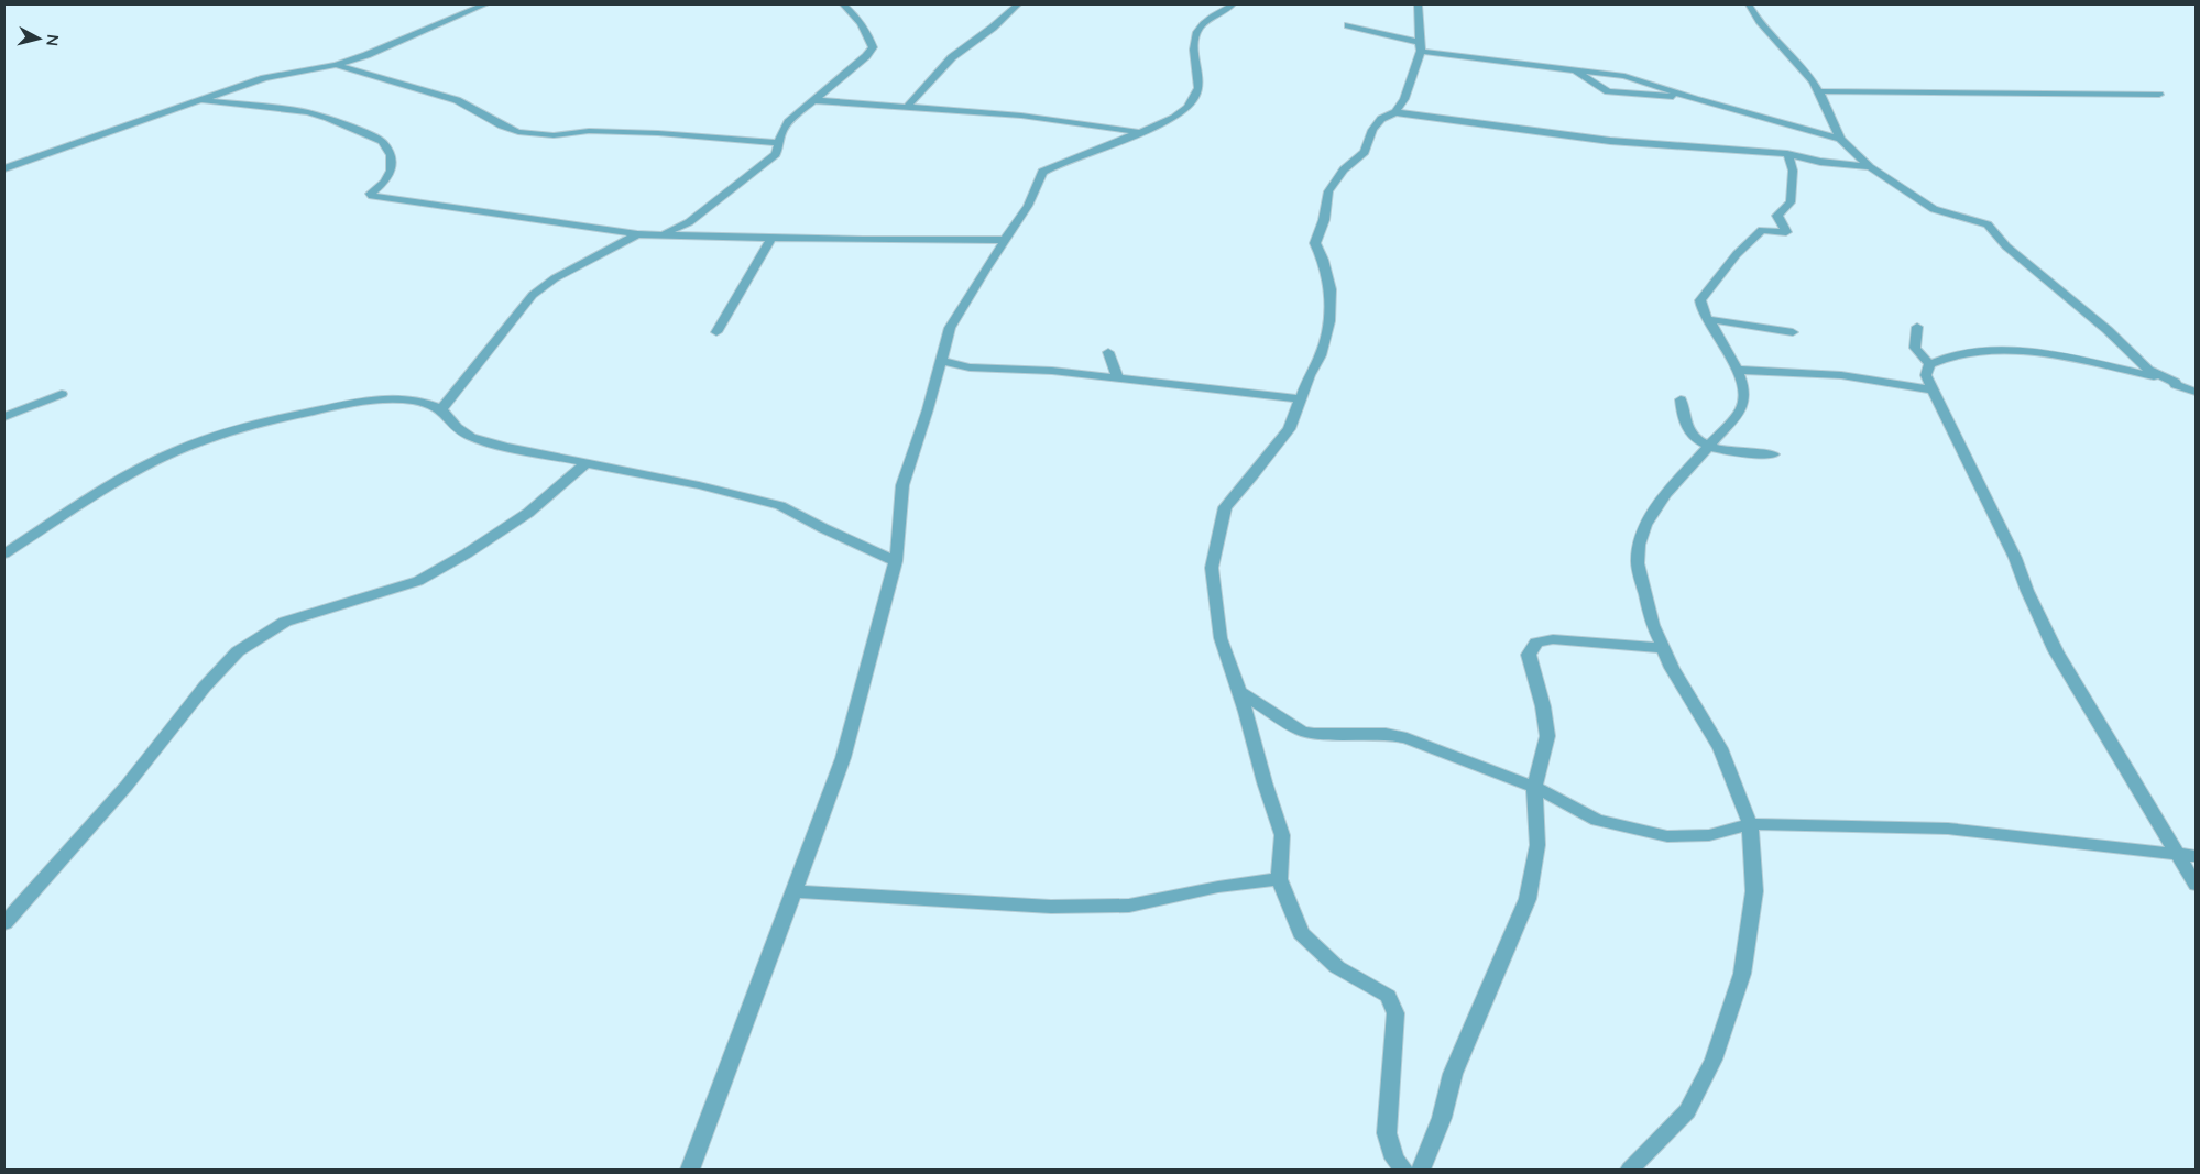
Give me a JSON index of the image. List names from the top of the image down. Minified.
{"north":"right"}
